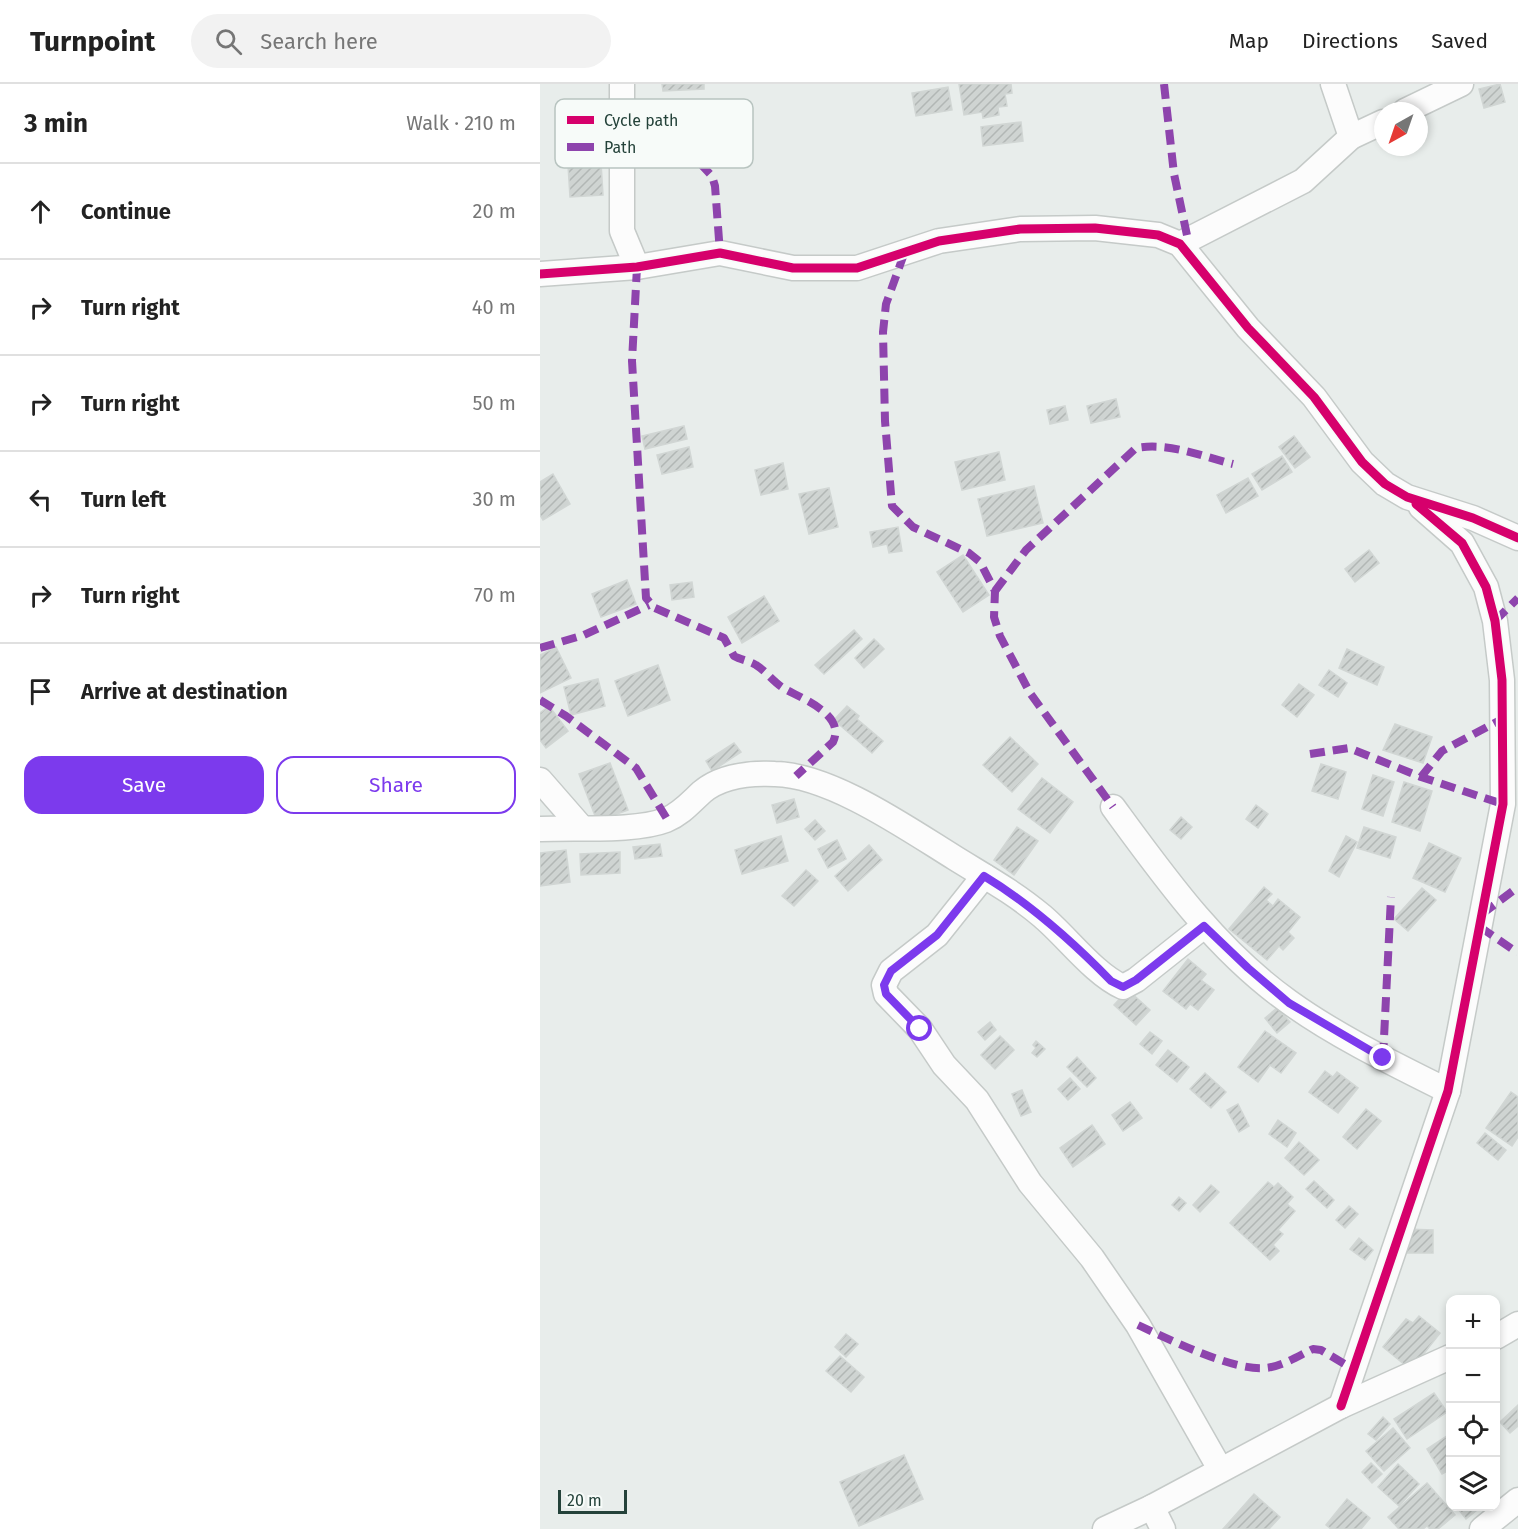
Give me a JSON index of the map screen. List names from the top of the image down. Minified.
{"legend":["Cycle path","Path"],"scale_bar":"20 m","north":"bottom left","page":{"header":"Turnpoint","search":"Search here","nav":["Map","Directions","Saved"],"heading":["3 min","Walk · 210 m"],"list":[["Continue","20 m"],["Turn right","40 m"],["Turn right","50 m"],["Turn left","30 m"],["Turn right","70 m"],"Arrive at destination"],"buttons":["Save","Share"],"map_buttons":["+","−"],"scale":"20 m"}}
